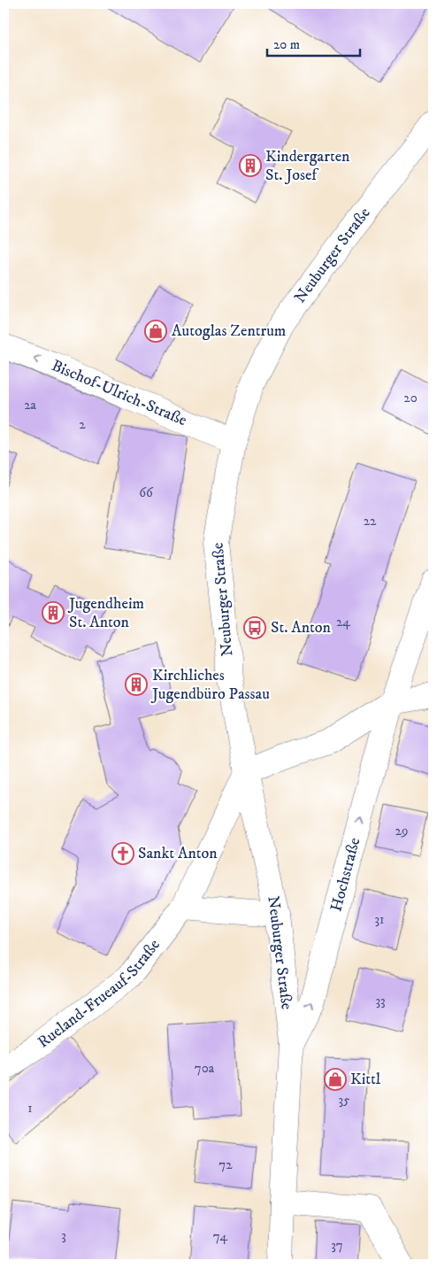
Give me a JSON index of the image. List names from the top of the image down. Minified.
{"streets":{"street":["Neuburger Straße","Bischof-Ulrich-Straße","Hochstraße","Rueland-Frueauf-Straße"]},"crossings":[["Neuburger Straße","Bischof-Ulrich-Straße"],["Neuburger Straße","Hochstraße"],["Neuburger Straße","Rueland-Frueauf-Straße"]],"one_way":["Bischof-Ulrich-Straße","Hochstraße"],"places":{"building":["Kindergarten St. Josef","Jugendheim St. Anton","Kirchliches Jugendbüro Passau"],"shop":["Autoglas Zentrum","Kittl"],"bus stop":["St. Anton"],"church":["Sankt Anton"]},"house_numbers":["20","2a","2","66","22","24","29","31","33","70a","35","1","72","3","74","37"],"scale_bar":"20 m"}
